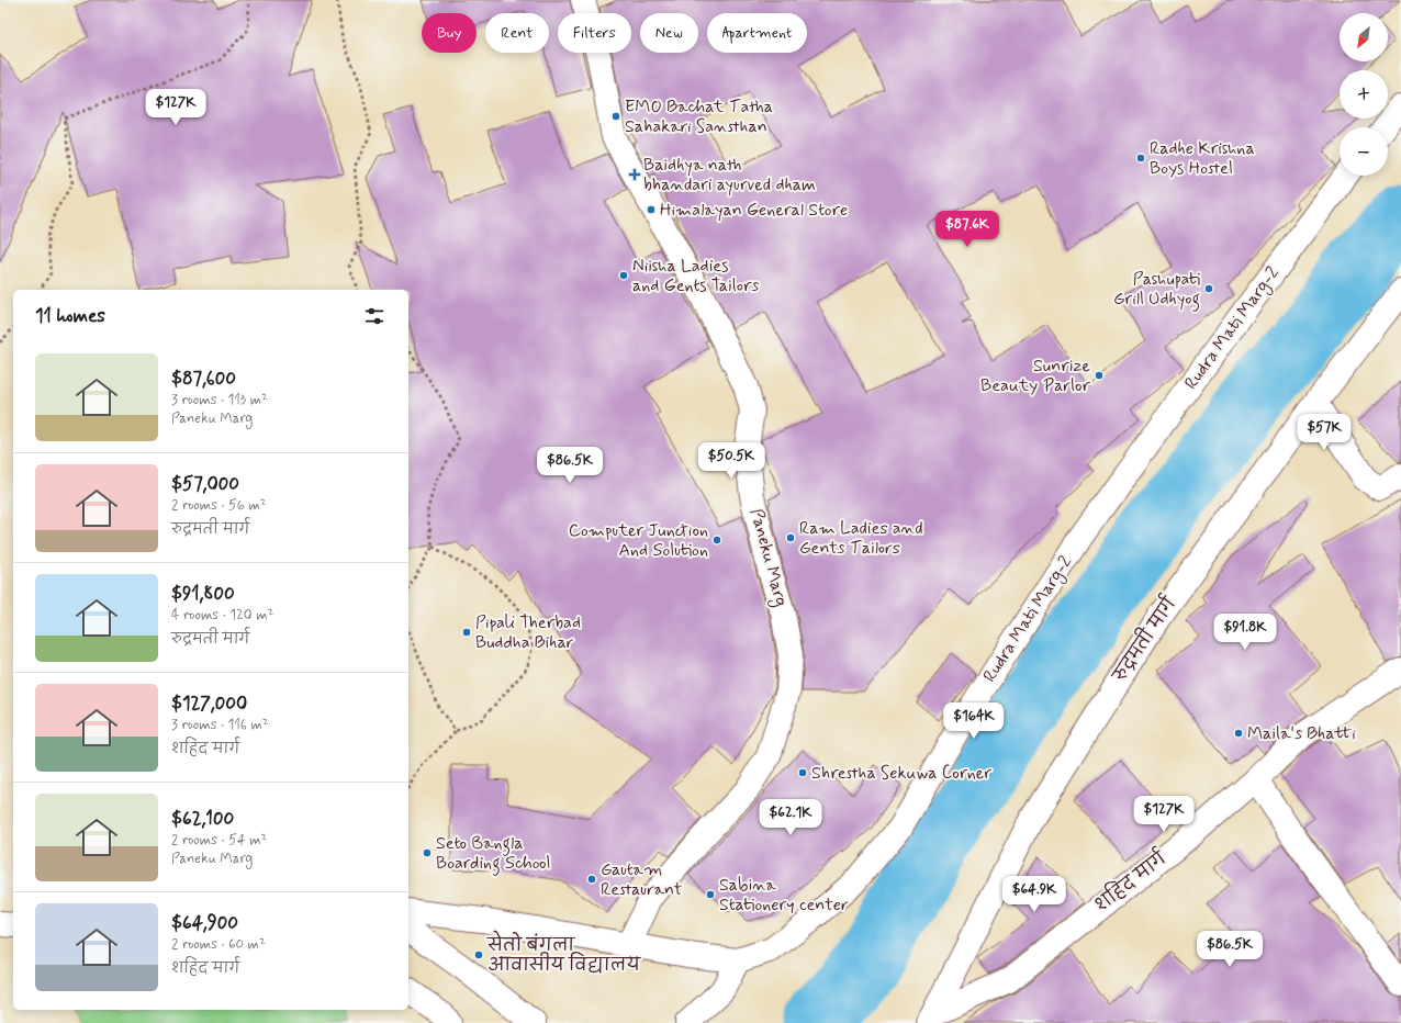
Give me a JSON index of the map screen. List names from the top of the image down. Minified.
{"streets":{"street":["Rudra Mati Marg-2","Paneku Marg","रुद्रमती मार्ग","शहिद मार्ग"]},"crossings":[["Rudra Mati Marg-2","Paneku Marg"],["रुद्रमती मार्ग","शहिद मार्ग"]],"places":{"other":["EMO Bachat Tatha Sahakari Sansthan","Radhe Krishna Boys Hostel","Himalayan General Store","Niisha Ladies and Gents Tailors","Pashupati Grill Udhyog","Sunrize Beauty Parlor","Ram Ladies and Gents Tailors","Computer Junction And Solution","Pipali Therbad Buddha Bihar","Maila's Bhatti","Shrestha Sekuwa Corner","Seto Bangla Boarding School","Gautam Restaurant","Sabina Stationery center","सेतो बंगला आवासीय विद्यालय"],"health":["Baidhya nath bhandari ayurved dham"]},"north":"bottom left","page":{"map_buttons":["+","−"],"chip":["Buy","Rent","Filters","New","Apartment"],"price":["$127K","$87.6K","$57K","$50.5K","$86.5K","$91.8K","$164K","$127K","$62.1K","$64.9K","$86.5K"],"heading":"11 homes","list":[{"name":"$87,600","note":"3 rooms · 113 m² · Paneku Marg"},{"name":"$57,000","note":"2 rooms · 56 m² · रुद्रमती मार्ग"},{"name":"$91,800","note":"4 rooms · 120 m² · रुद्रमती मार्ग"},{"name":"$127,000","note":"3 rooms · 116 m² · शहिद मार्ग"},{"name":"$62,100","note":"2 rooms · 54 m² · Paneku Marg"},{"name":"$64,900","note":"2 rooms · 60 m² · शहिद मार्ग"}]}}
